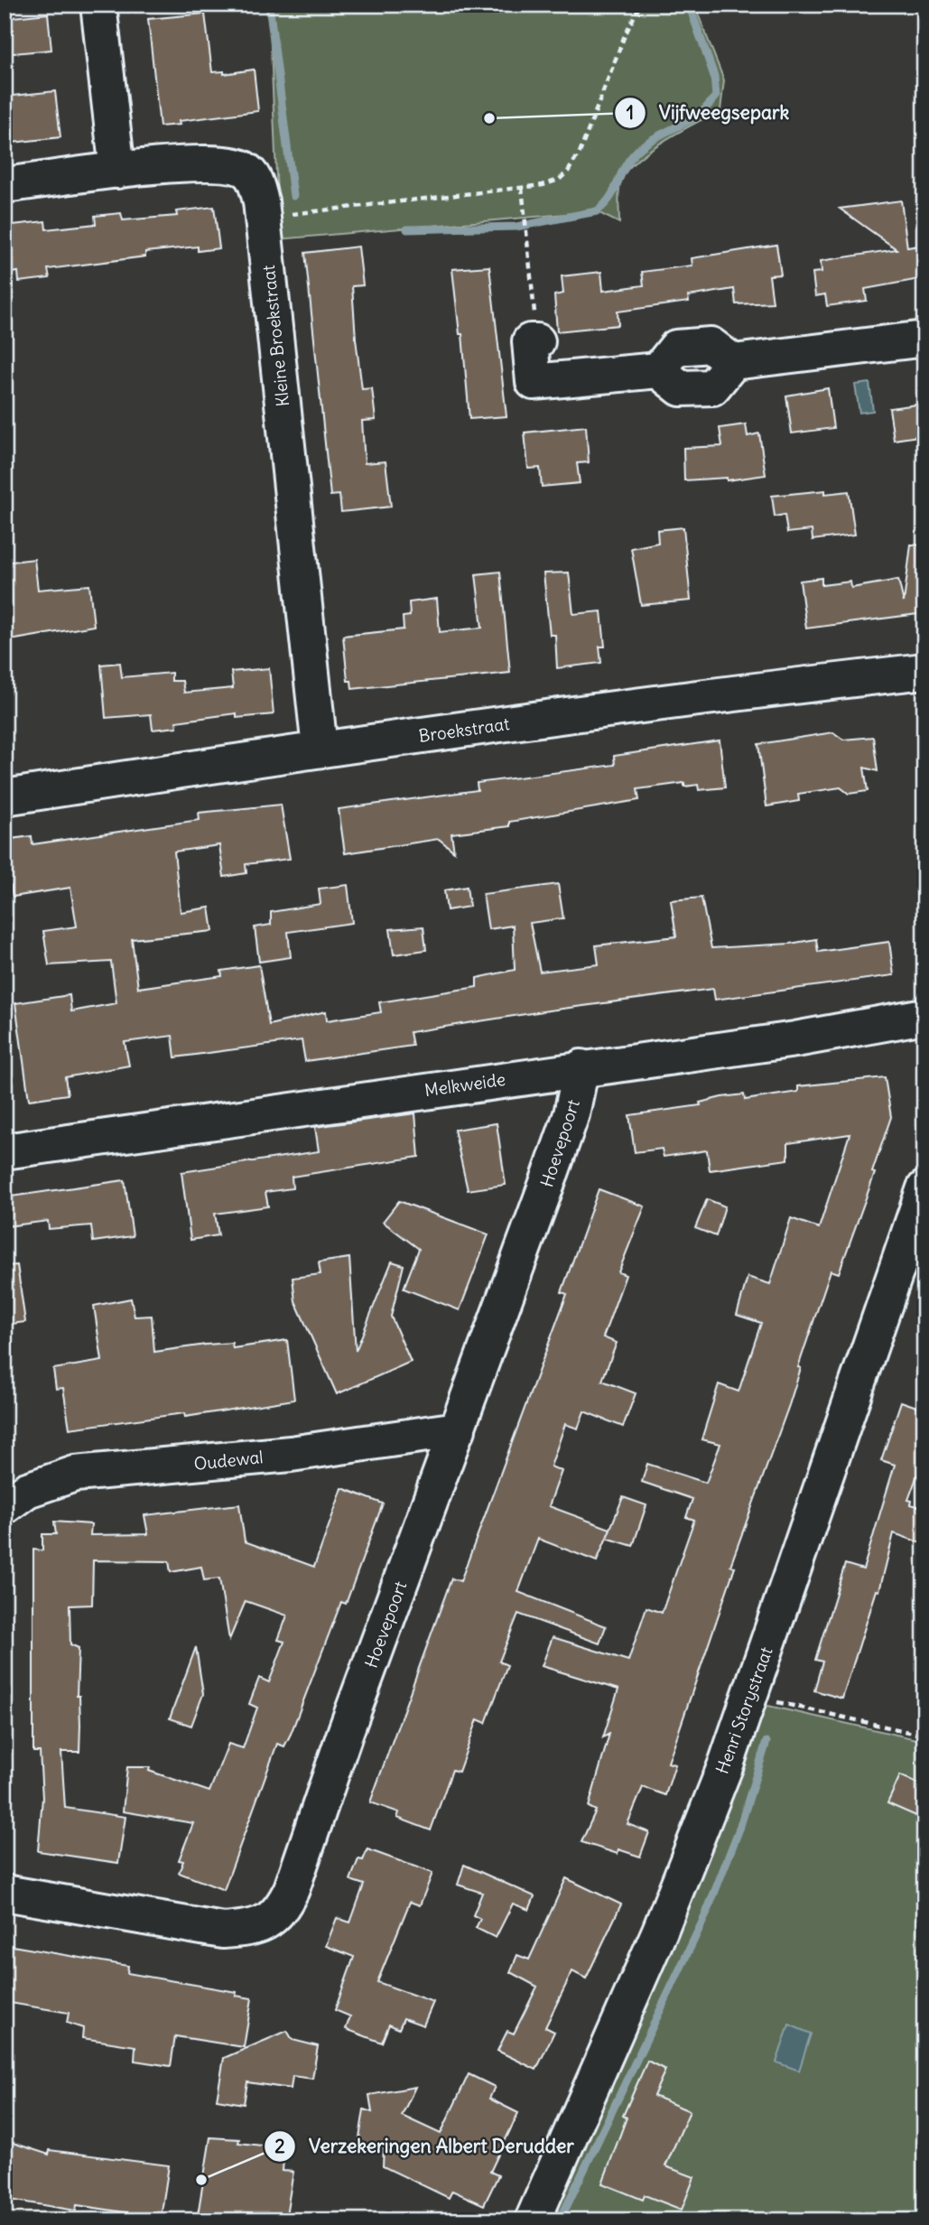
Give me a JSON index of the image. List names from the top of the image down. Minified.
{"streets":{"street":["Kleine Broekstraat","Broekstraat","Melkweide","Hoevepoort","Oudewal","Henri Storystraat"]},"crossings":[["Kleine Broekstraat","Broekstraat"],["Melkweide","Hoevepoort"],["Hoevepoort","Oudewal"]],"places":["Vijfweegsepark","Verzekeringen Albert Derudder"]}
